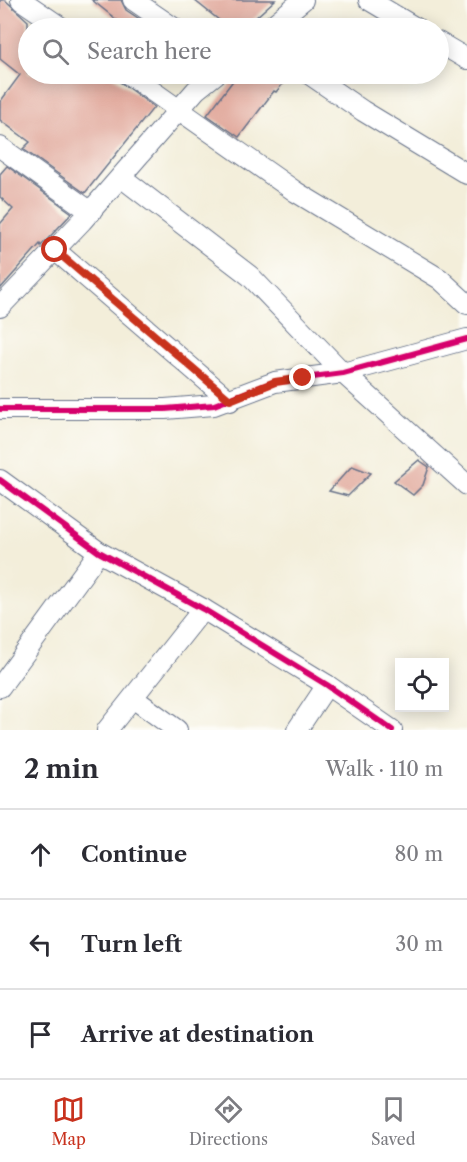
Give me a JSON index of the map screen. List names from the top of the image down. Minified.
{"page":{"search":"Search here","heading":["2 min","Walk · 110 m"],"list":[["Continue","80 m"],["Turn left","30 m"],"Arrive at destination"],"nav":["Map","Directions","Saved"]}}
